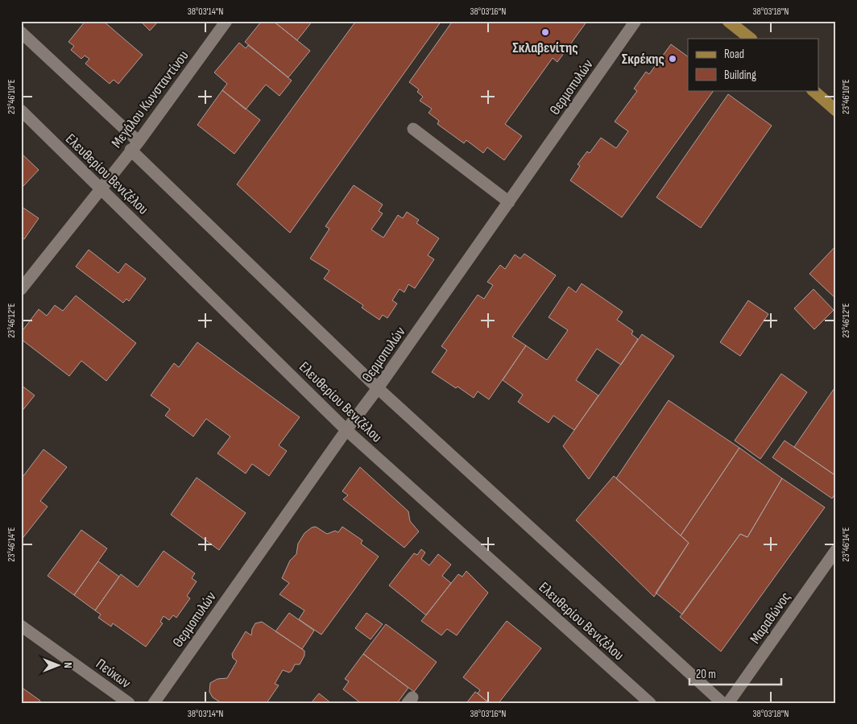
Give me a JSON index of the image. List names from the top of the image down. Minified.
{"streets":{"street":["Θερμοπυλών","Μεγάλου Κωνσταντίνου","Ελευθερίου Βενιζέλου","Μαραθώνος","Πεύκων"]},"crossings":[["Θερμοπυλών","Ελευθερίου Βενιζέλου"],["Μεγάλου Κωνσταντίνου","Ελευθερίου Βενιζέλου"]],"places":["Σκλαβενίτης","Σκρέκης"],"legend":["Road","Building"],"scale_bar":"20 m","north":"right","coordinates":["38°03'14\"N","38°03'16\"N","38°03'18\"N","23°46'10\"E","23°46'12\"E","23°46'14\"E"]}
